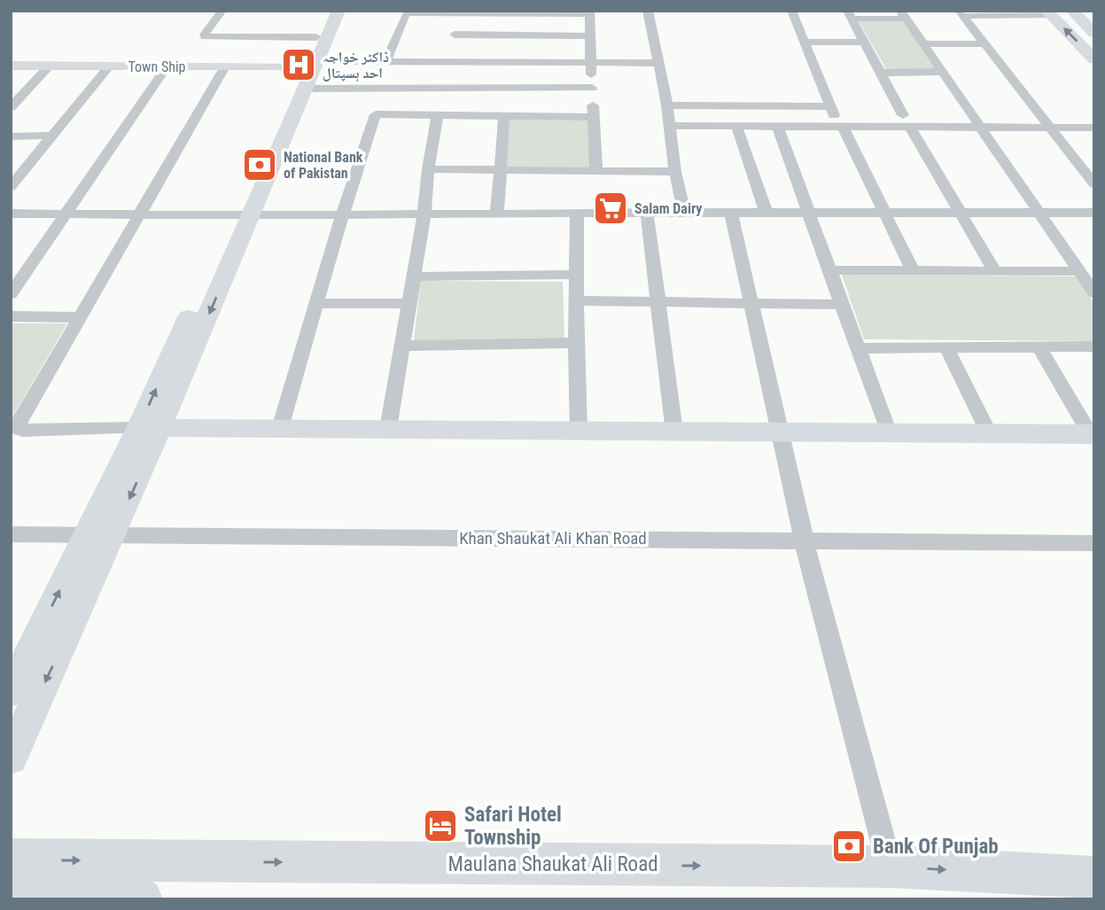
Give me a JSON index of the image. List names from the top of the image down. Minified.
{"streets":{"main road":["Town Ship","Maulana Shaukat Ali Road"],"street":["Khan Shaukat Ali Khan Road"]},"one_way":["Maulana Shaukat Ali Road"],"places":{"hospital":["ڈاکٹر خواجہ احد ہسپتال"],"bank":["National Bank of Pakistan","Bank Of Punjab"],"supermarket":["Salam Dairy"],"hotel":["Safari Hotel Township"]}}
